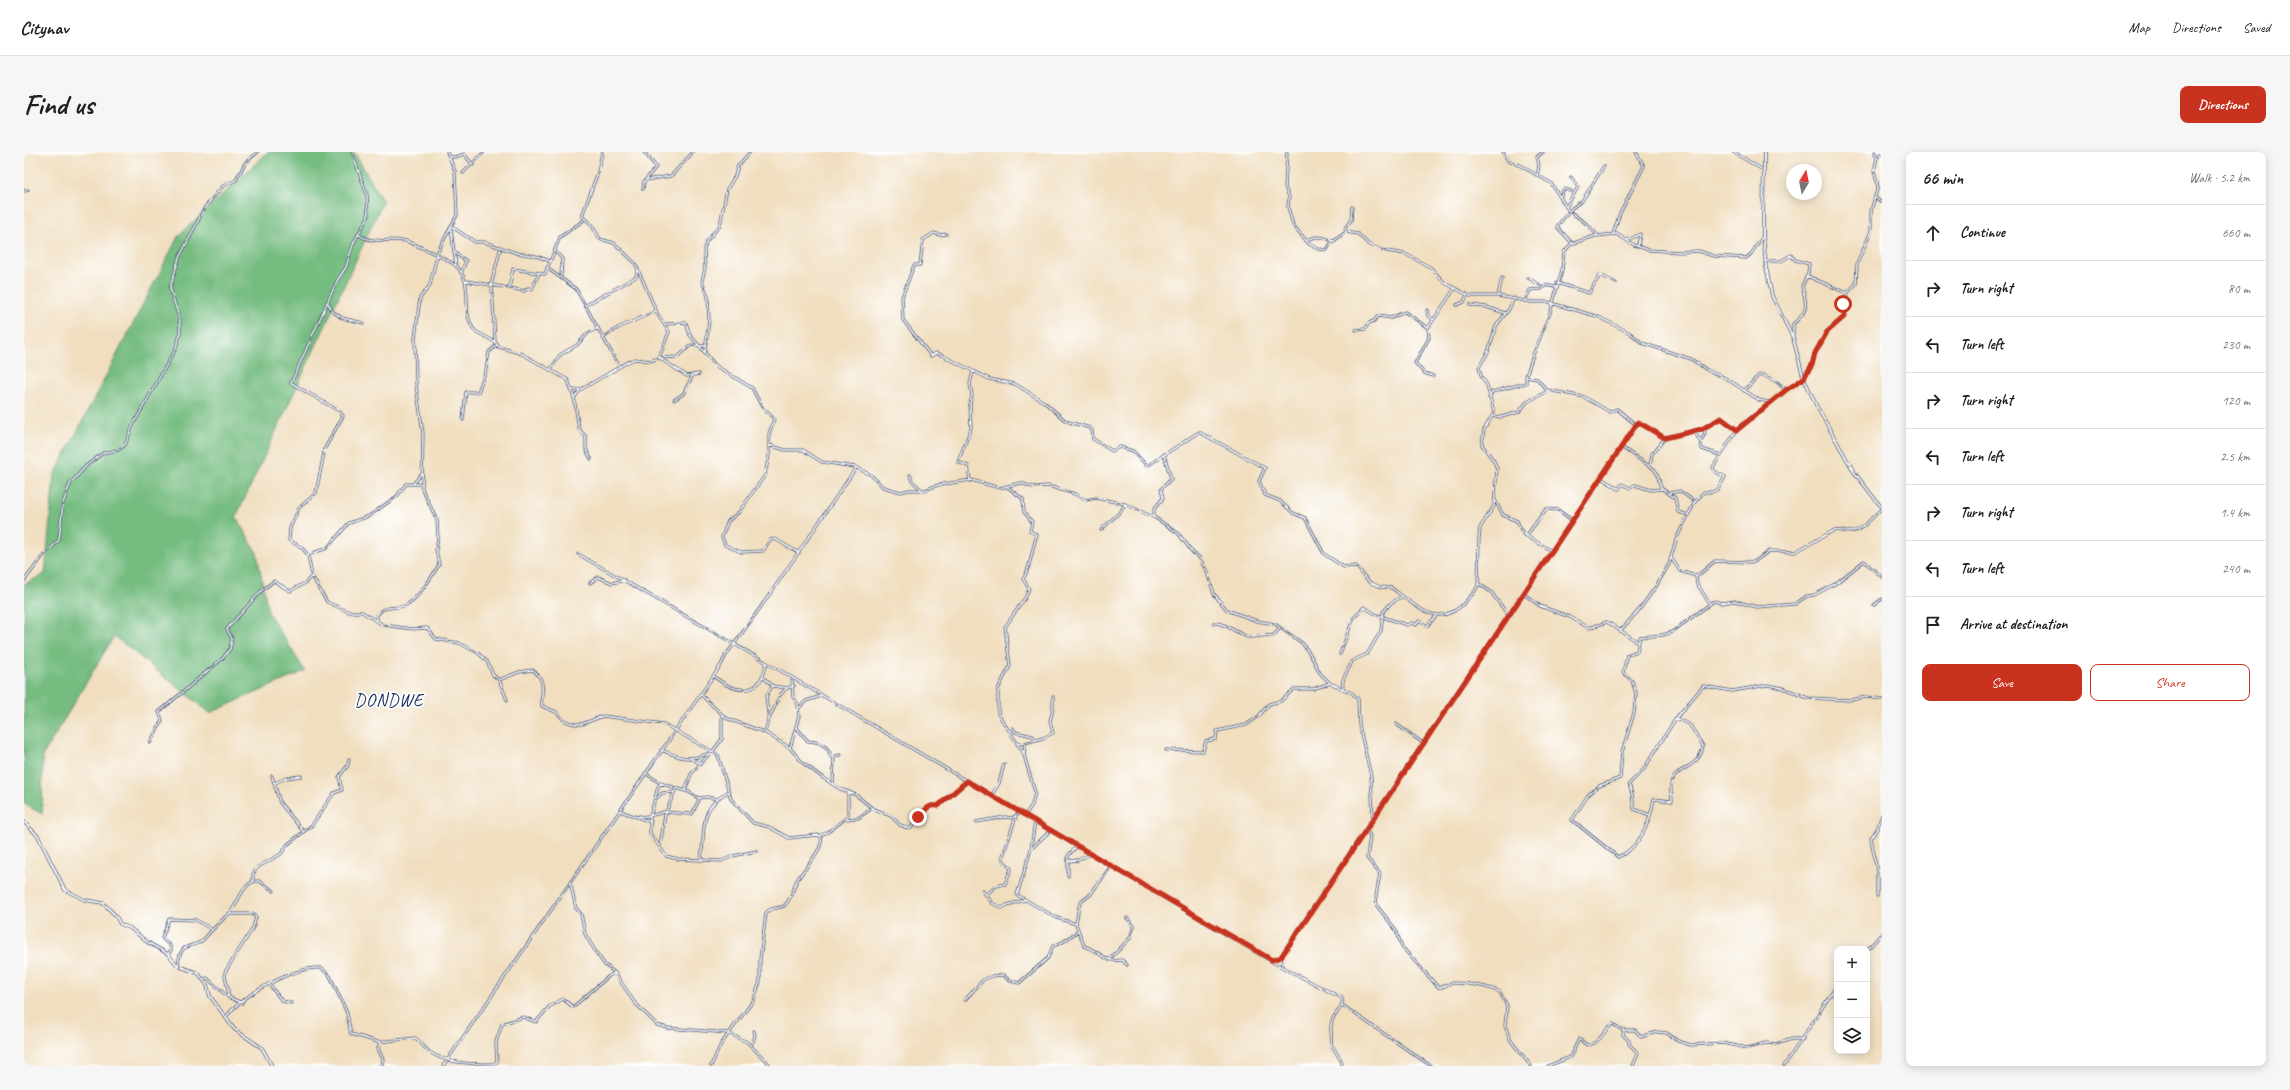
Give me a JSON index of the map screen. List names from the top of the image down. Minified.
{"districts":["DONDWE"],"north":"top","page":{"header":"Citynav","nav":["Map","Directions","Saved"],"buttons":["Directions",["Save","Share"]],"title":"Find us","heading":["66 min","Walk · 5.2 km"],"list":[["Continue","660 m"],["Turn right","80 m"],["Turn left","230 m"],["Turn right","120 m"],["Turn left","2.5 km"],["Turn right","1.4 km"],["Turn left","240 m"],"Arrive at destination"],"map_buttons":["+","−"]}}
